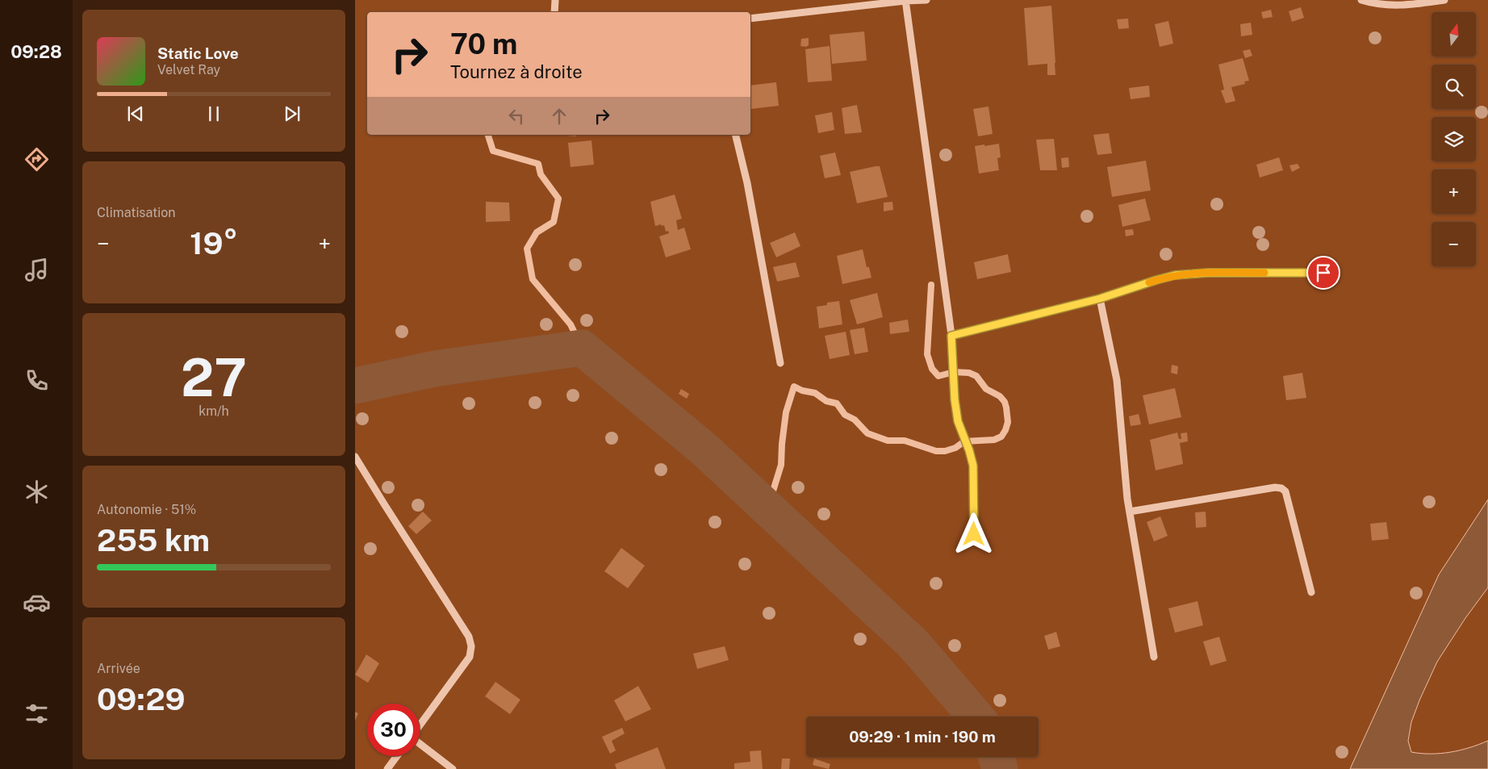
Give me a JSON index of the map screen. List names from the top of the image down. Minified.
{"north":"top","page":{"tabs":"09:28","map_buttons":["+","−"],"turn":["70 m","Tournez à droite"],"song":["Static Love","Velvet Ray"],"tile":["Climatisation",["27","km/h"],["Autonomie · 51%","255 km"],["Arrivée","09:29"]],"heat":["−","19°","+"],"limit":"30","trip":"09:29 · 1 min · 190 m"}}
